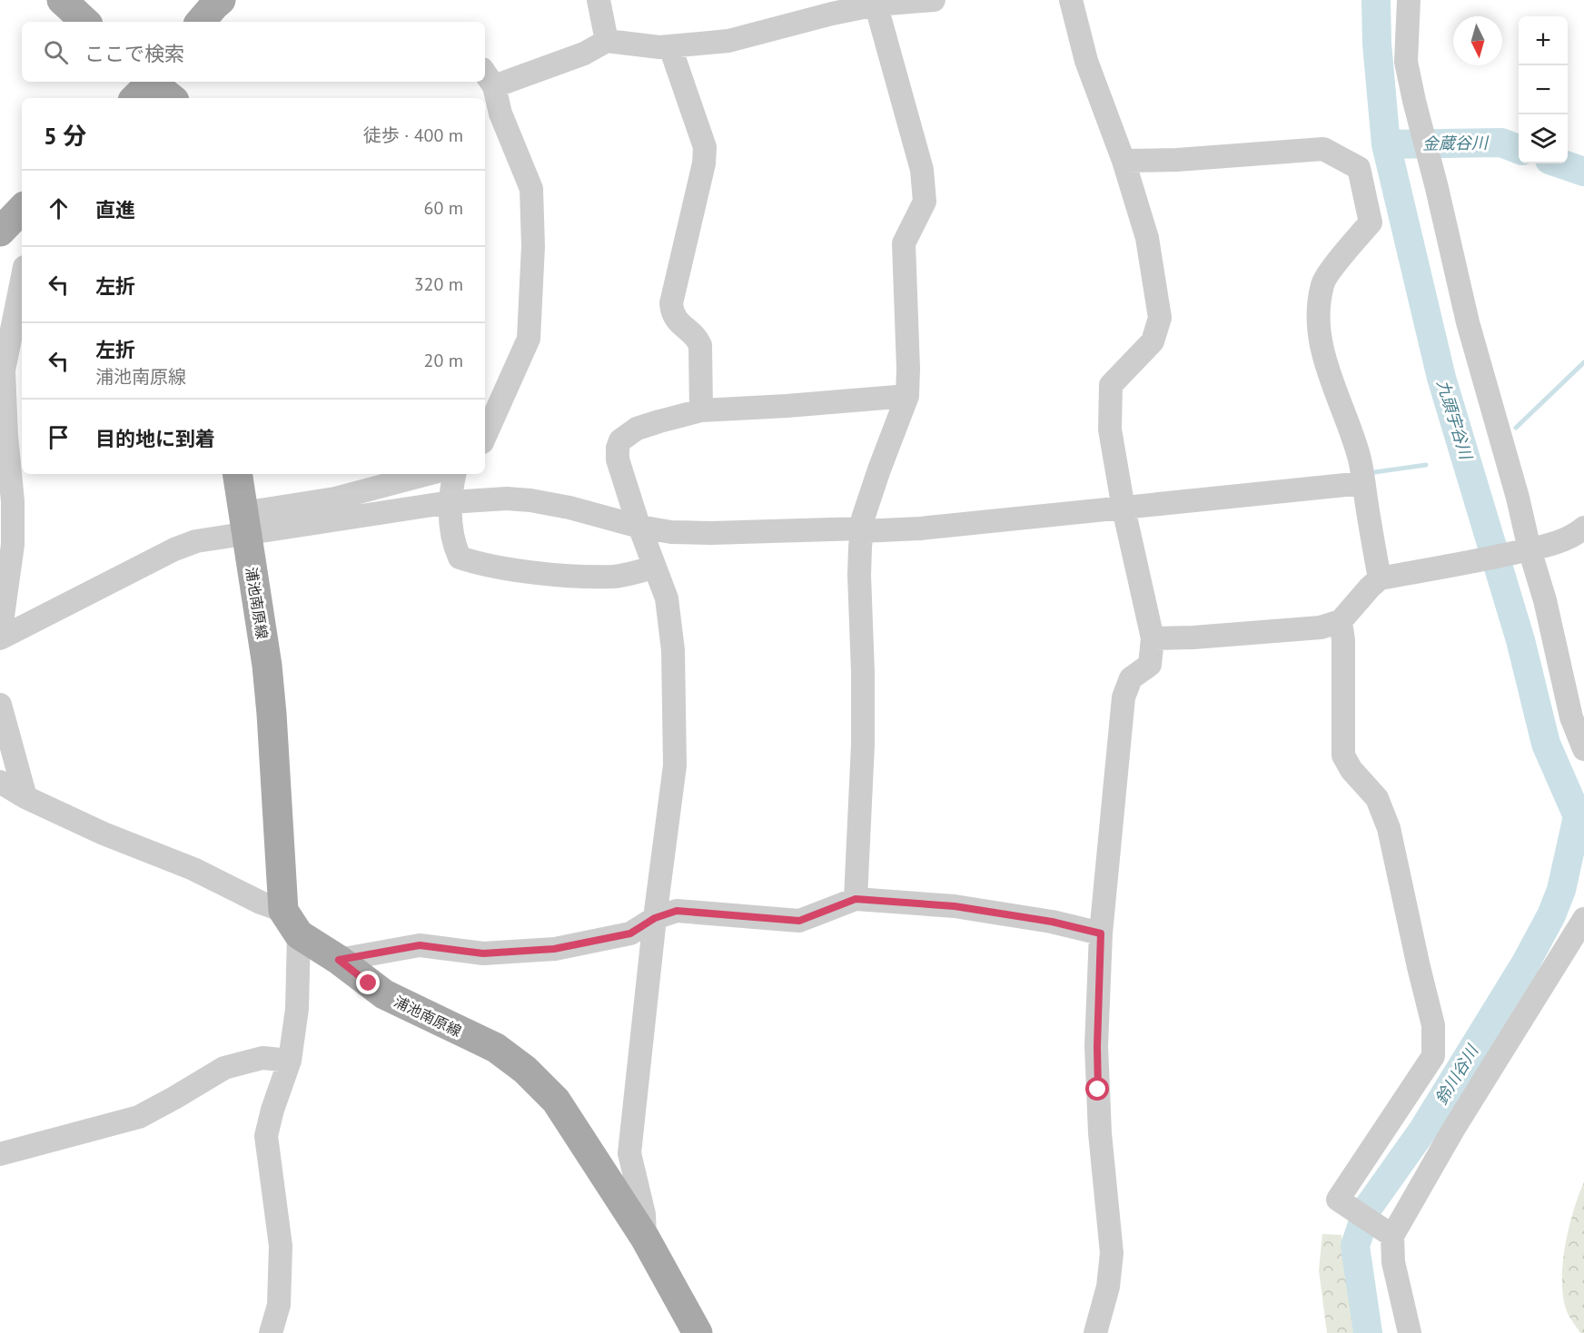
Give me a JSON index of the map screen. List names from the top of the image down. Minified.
{"streets":{"main road":["浦池南原線"]},"water":["金蔵谷川","九頭宇谷川","鈴川谷川"],"north":"bottom","page":{"map_buttons":["+","−"],"search":"ここで検索","heading":["5 分","徒歩 · 400 m"],"list":[["直進","60 m"],["左折","320 m"],["左折","浦池南原線","20 m"],"目的地に到着"]}}
